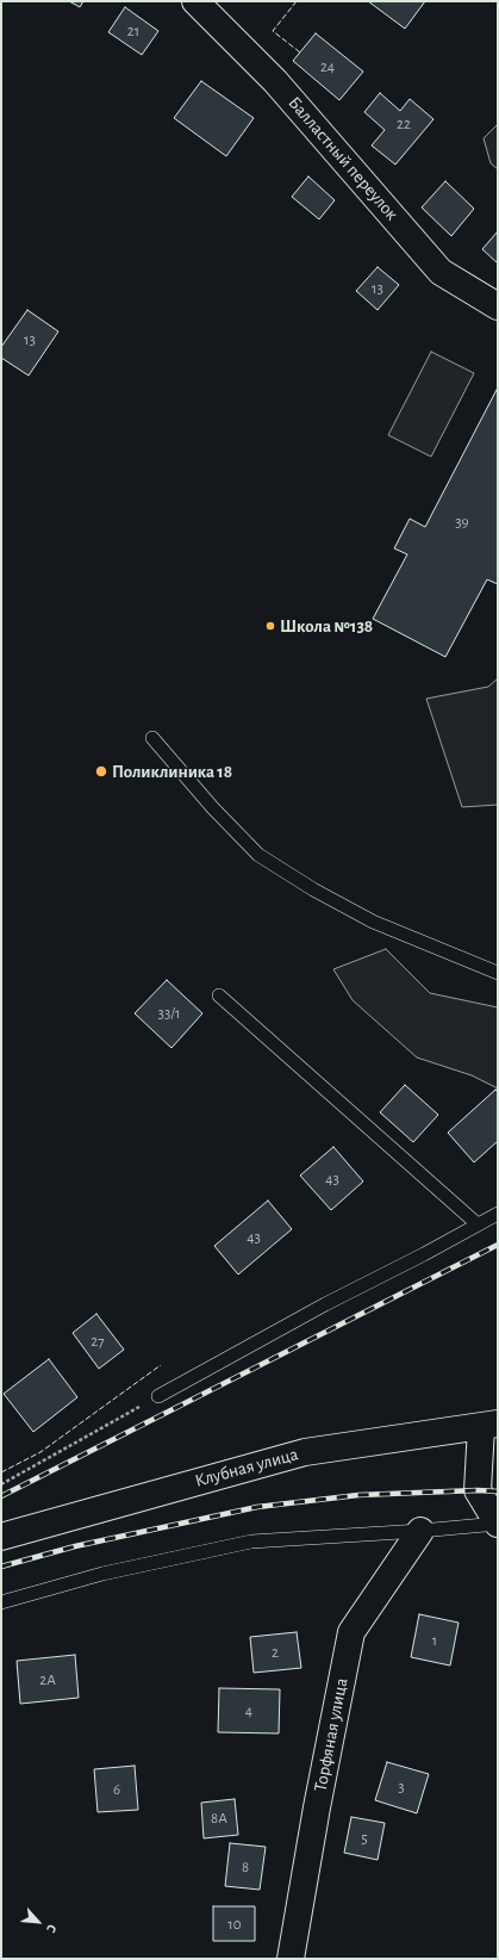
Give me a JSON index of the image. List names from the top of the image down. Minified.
{"streets":{"street":["Балластный переулок","Клубная улица","Торфяная улица"]},"places":["Школа №138","Поликлиника 18"],"house_numbers":["21","24","22","13","13","39","33/1","43","43","27","1","2","2А","4","3","6","8А","5","8","10"],"north":"bottom right"}
